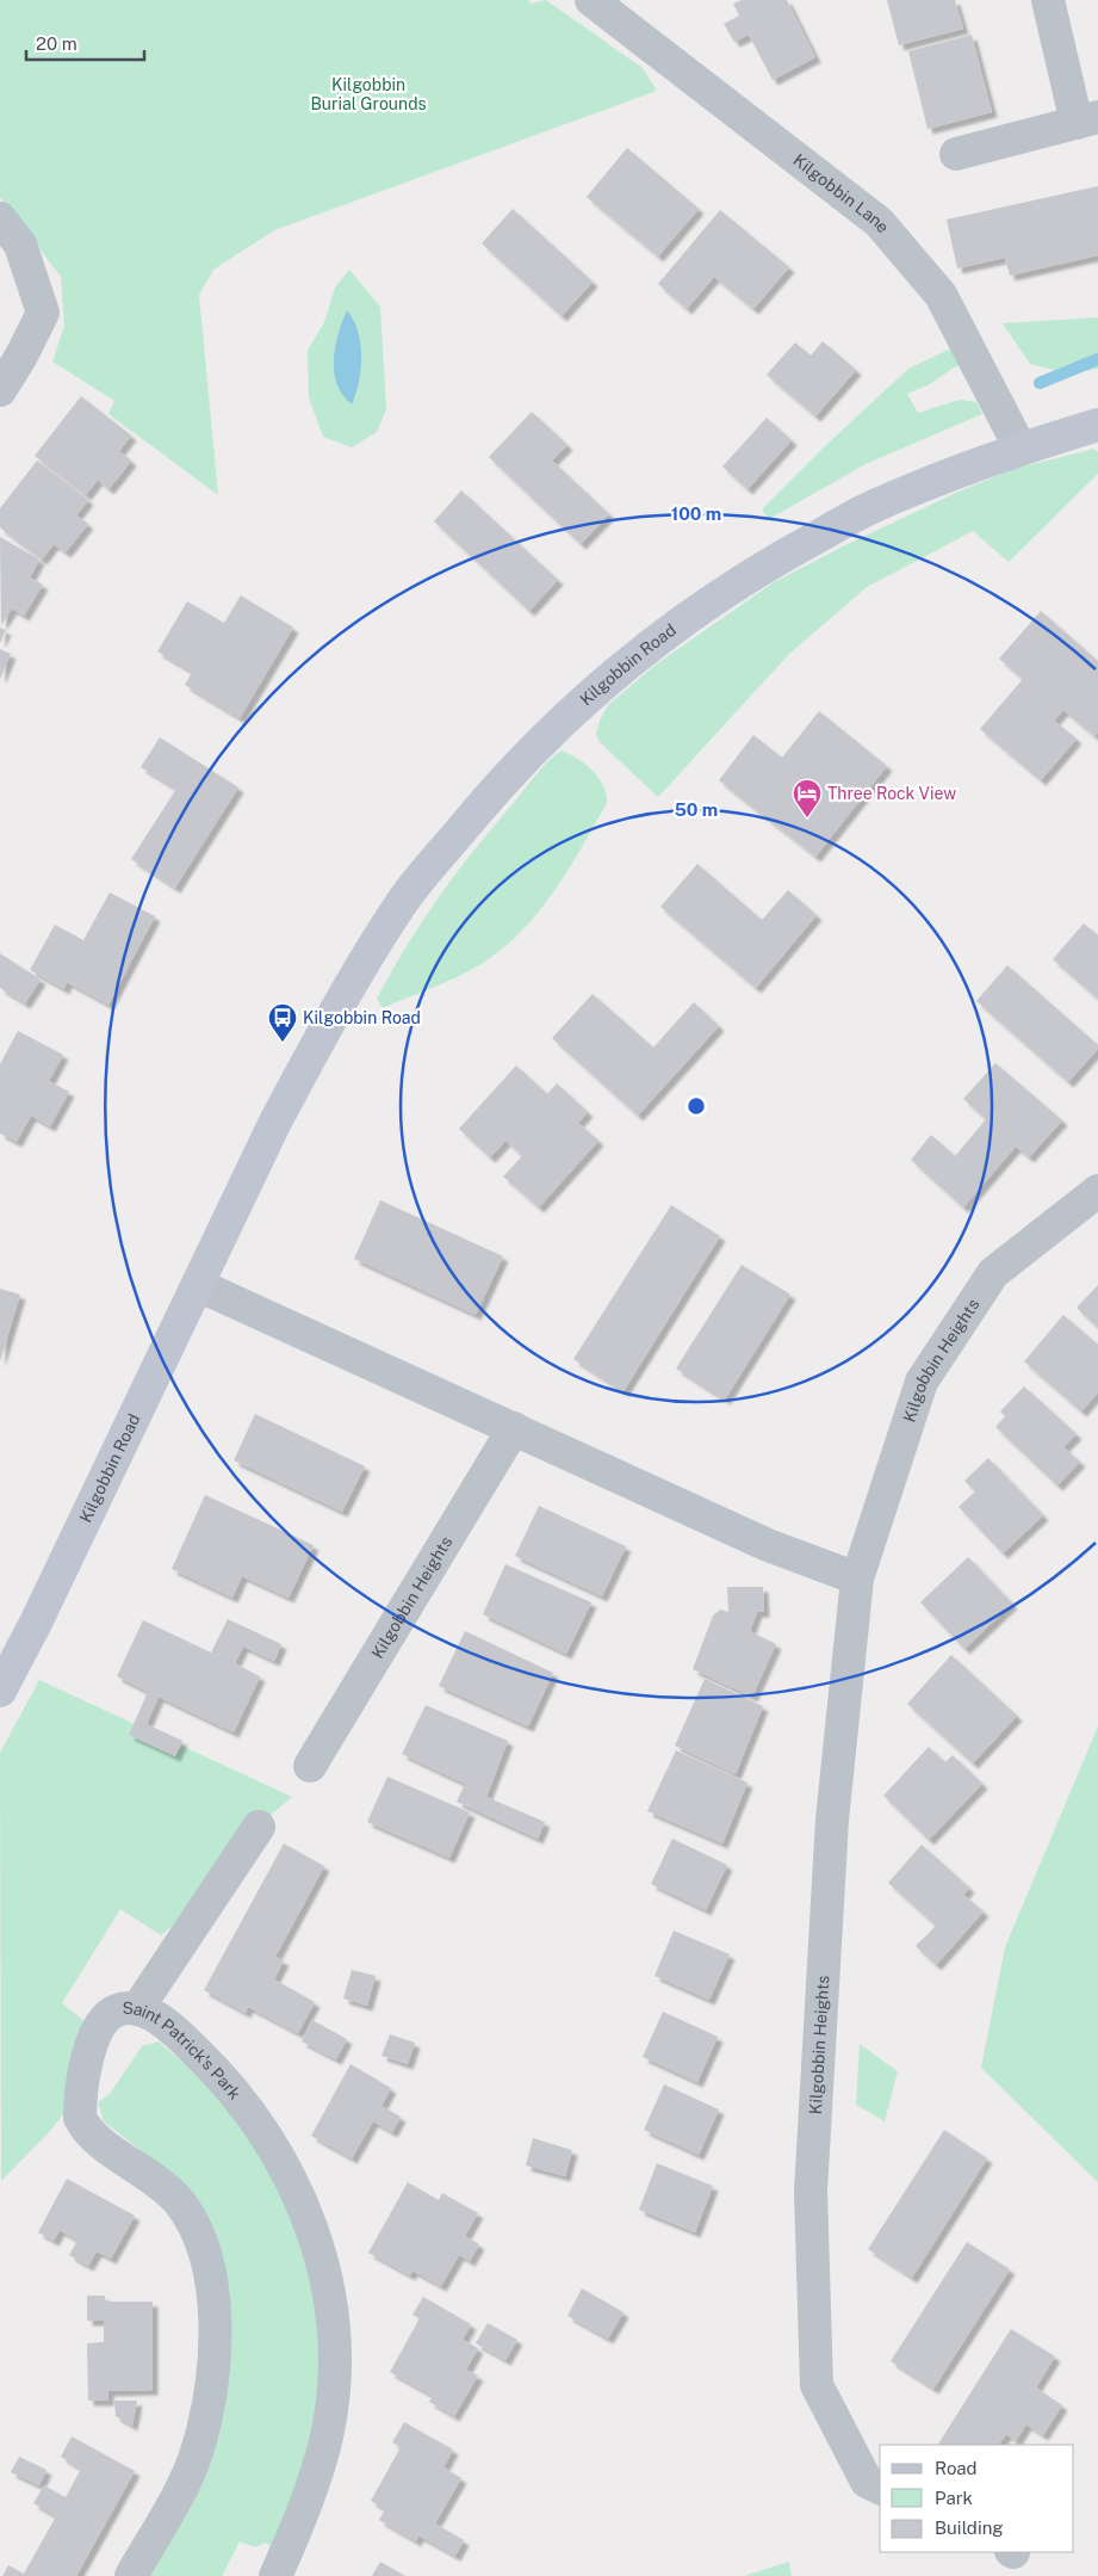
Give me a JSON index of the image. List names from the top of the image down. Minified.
{"streets":{"street":["Kilgobbin Lane","Kilgobbin Road","Kilgobbin Heights","Saint Patrick's Park"]},"crossings":[["Kilgobbin Lane","Kilgobbin Road"]],"parks":["Kilgobbin Burial Grounds"],"places":{"hotel":["Three Rock View"],"bus stop":["Kilgobbin Road"]},"legend":["Road","Park","Building"],"scale_bar":"20 m","rings":["100 m","50 m"]}
